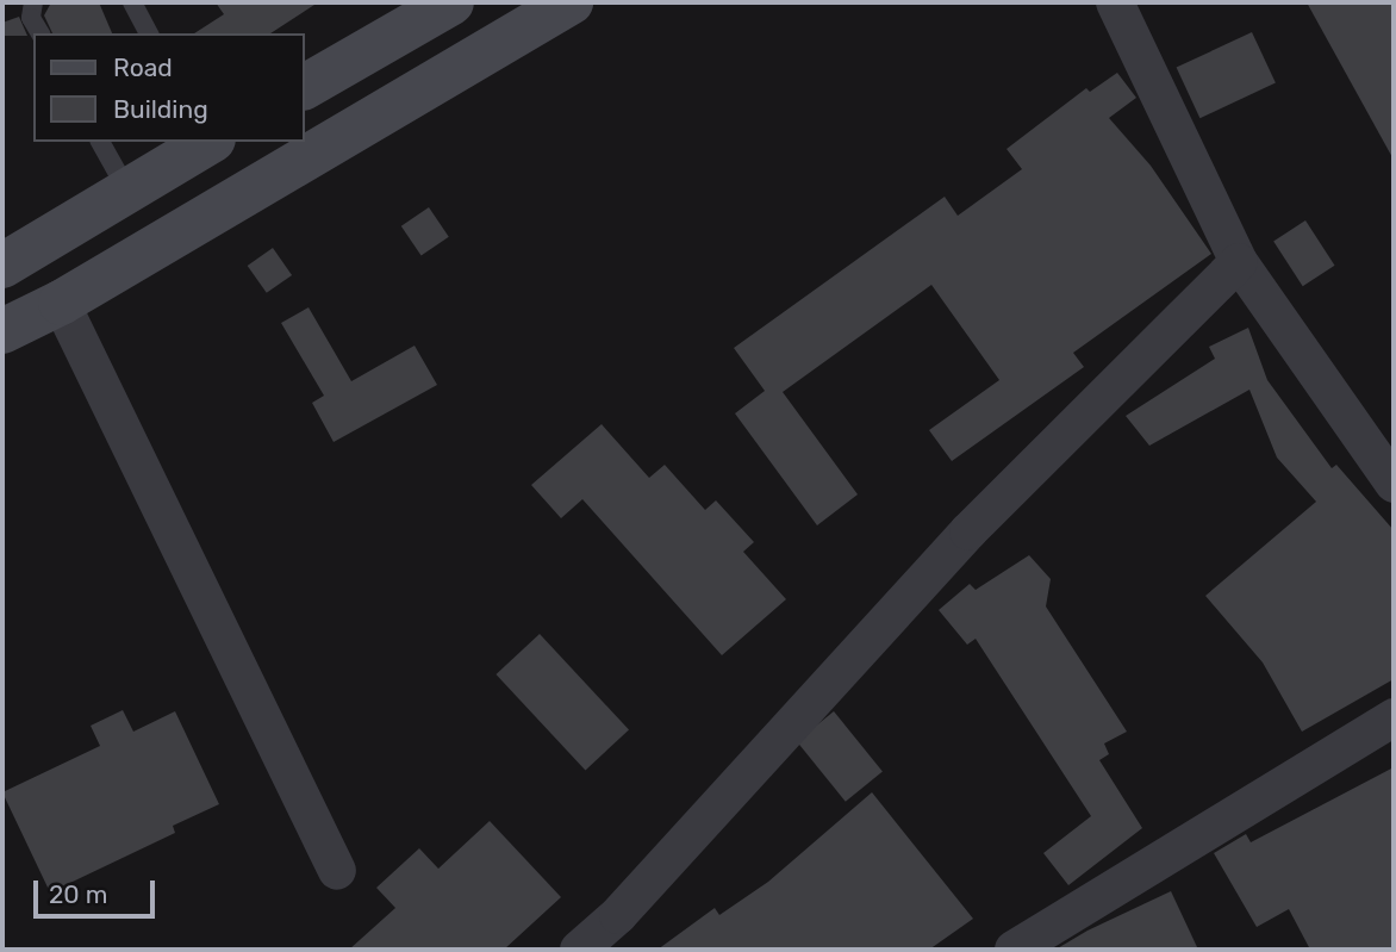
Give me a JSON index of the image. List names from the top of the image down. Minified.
{"legend":["Road","Building"],"scale_bar":"20 m"}
